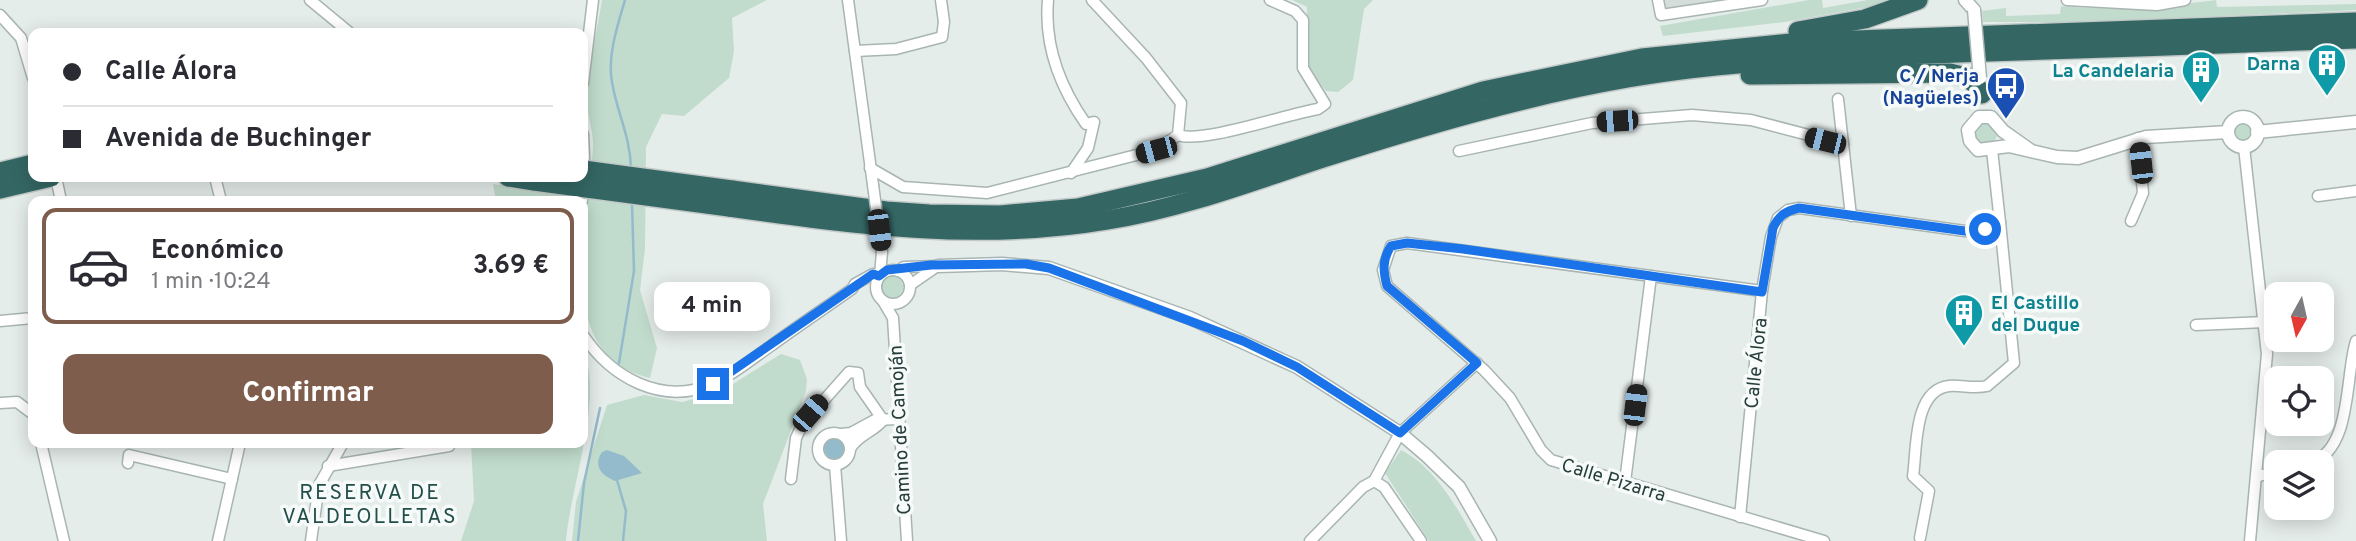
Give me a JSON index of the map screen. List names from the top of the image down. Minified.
{"streets":{"street":["Calle Álora","Camino de Camoján","Calle Pizarra"]},"crossings":[["Calle Álora","Calle Pizarra"]],"districts":["RESERVA DE VALDEOLLETAS"],"places":{"building":["Darna","La Candelaria","El Castillo del Duque"],"bus stop":["C / Nerja (Nagüeles)"]},"north":"bottom","page":{"banner":["Calle Álora","Avenida de Buchinger"],"list":[{"name":"Económico","note":"1 min · 10:24","value":"3.69 €"}],"bubble":"4 min","buttons":"Confirmar"}}
